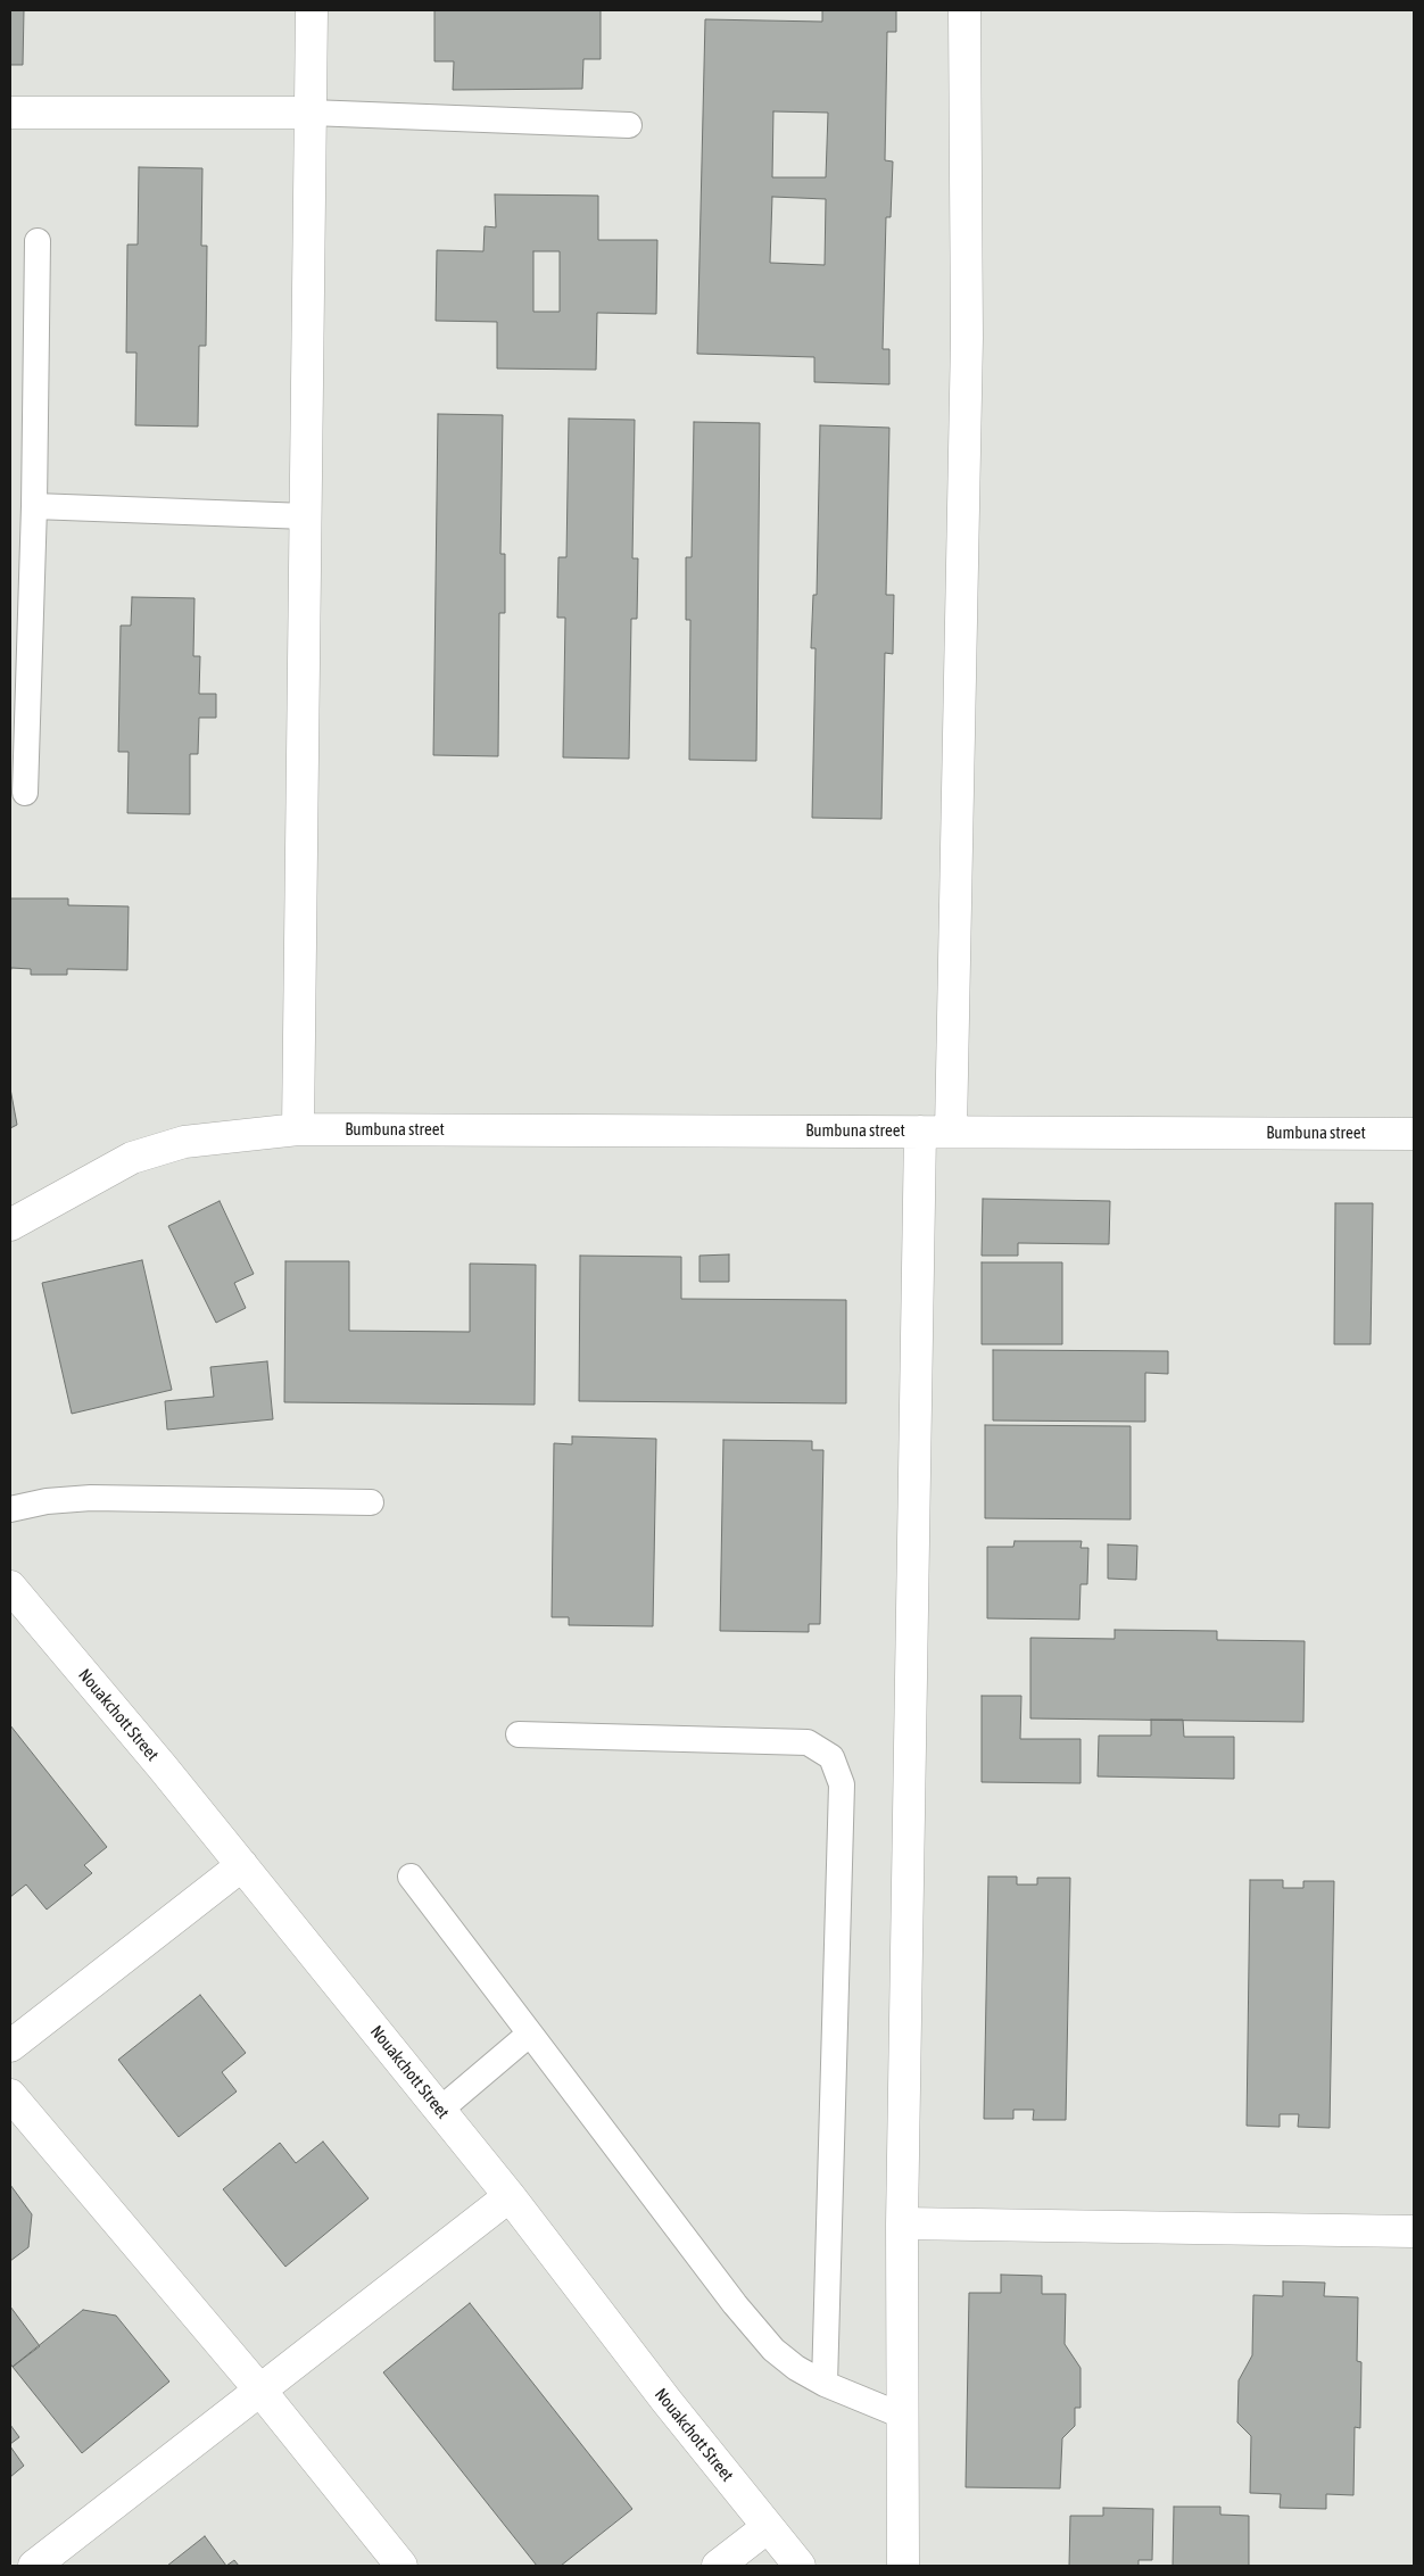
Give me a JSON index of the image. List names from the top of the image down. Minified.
{"streets":{"street":["Bumbuna street","Nouakchott Street"]}}
